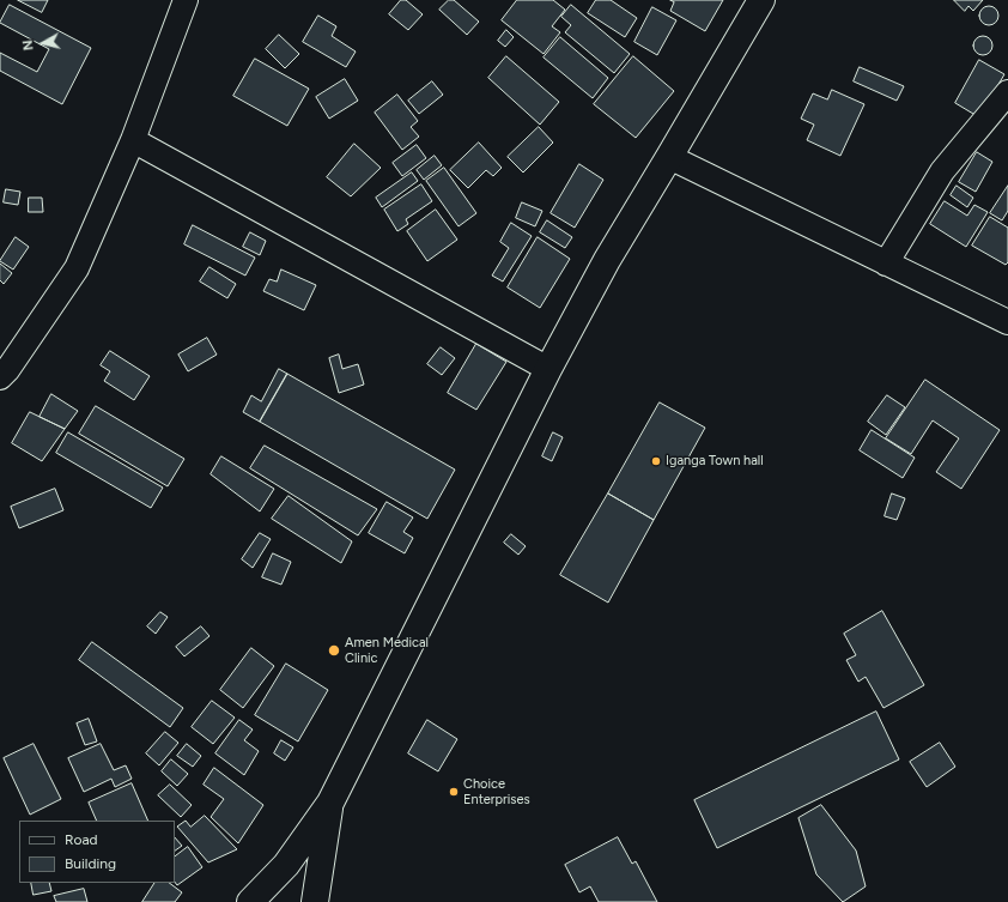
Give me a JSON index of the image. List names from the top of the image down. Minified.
{"places":["Iganga Town hall","Amen Medical Clinic","Choice Enterprises"],"legend":["Road","Building"],"north":"left"}
